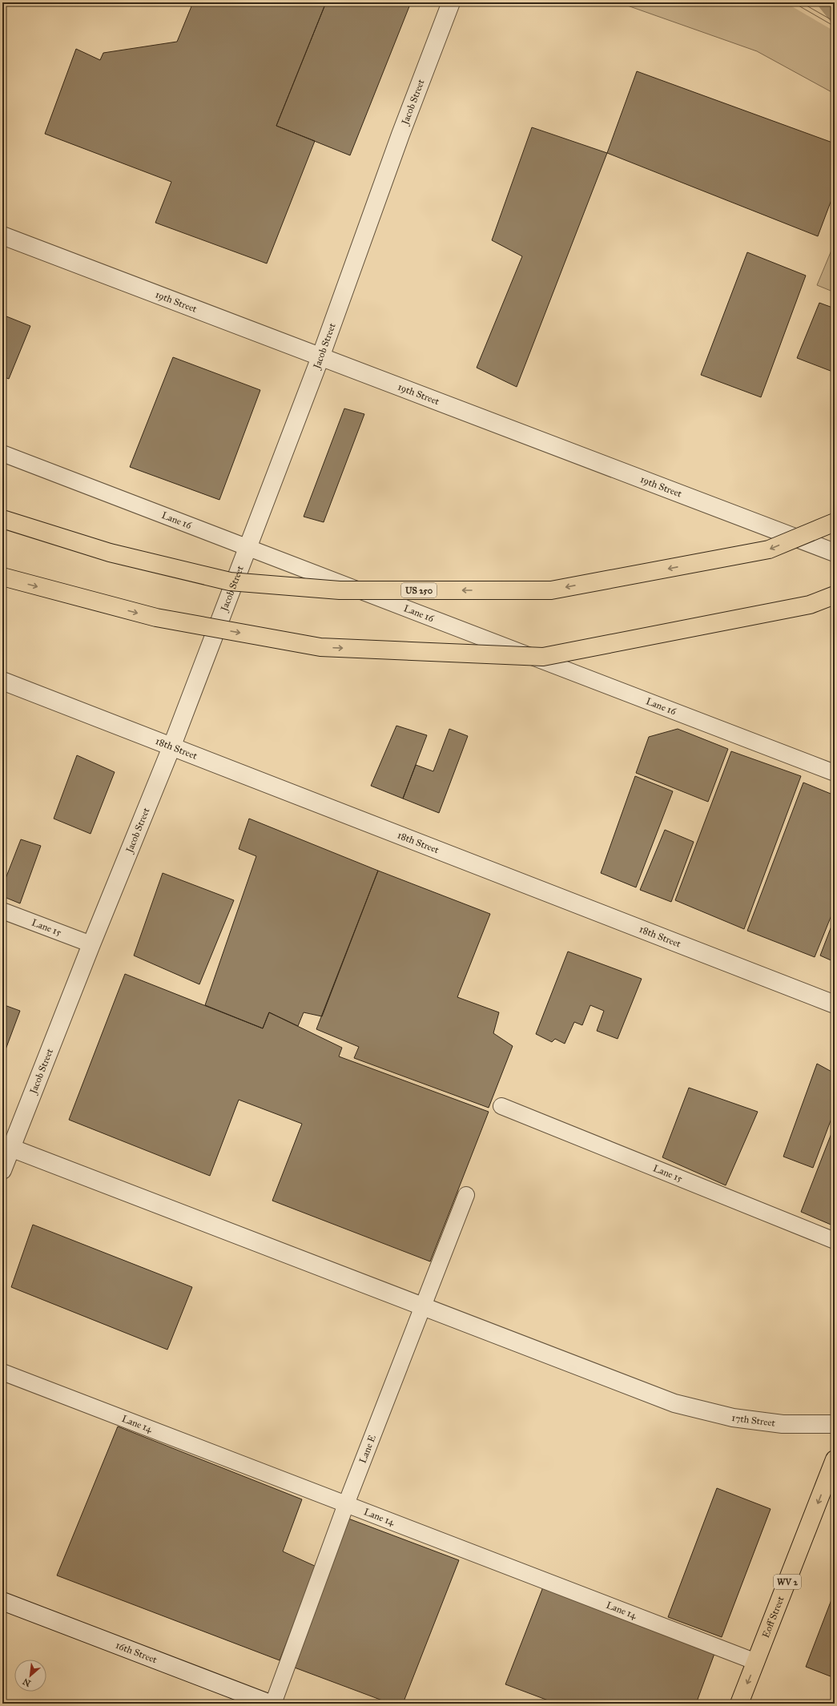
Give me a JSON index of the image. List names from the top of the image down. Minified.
{"streets":{"main road":["US 250","WV 2","Eoff Street"],"street":["Jacob Street","19th Street","18th Street","17th Street","16th Street"],"lane":["Lane 16","Lane 15","Lane 14","Lane E"]},"crossings":[["Jacob Street","19th Street"],["Jacob Street","Lane 16"],["Jacob Street","18th Street"],["Jacob Street","Lane 15"],["Jacob Street","17th Street"],["17th Street","Lane E"],["Lane 14","Lane E"],["Lane 14","Eoff Street"]],"one_way":["Eoff Street"],"north":"bottom left"}
